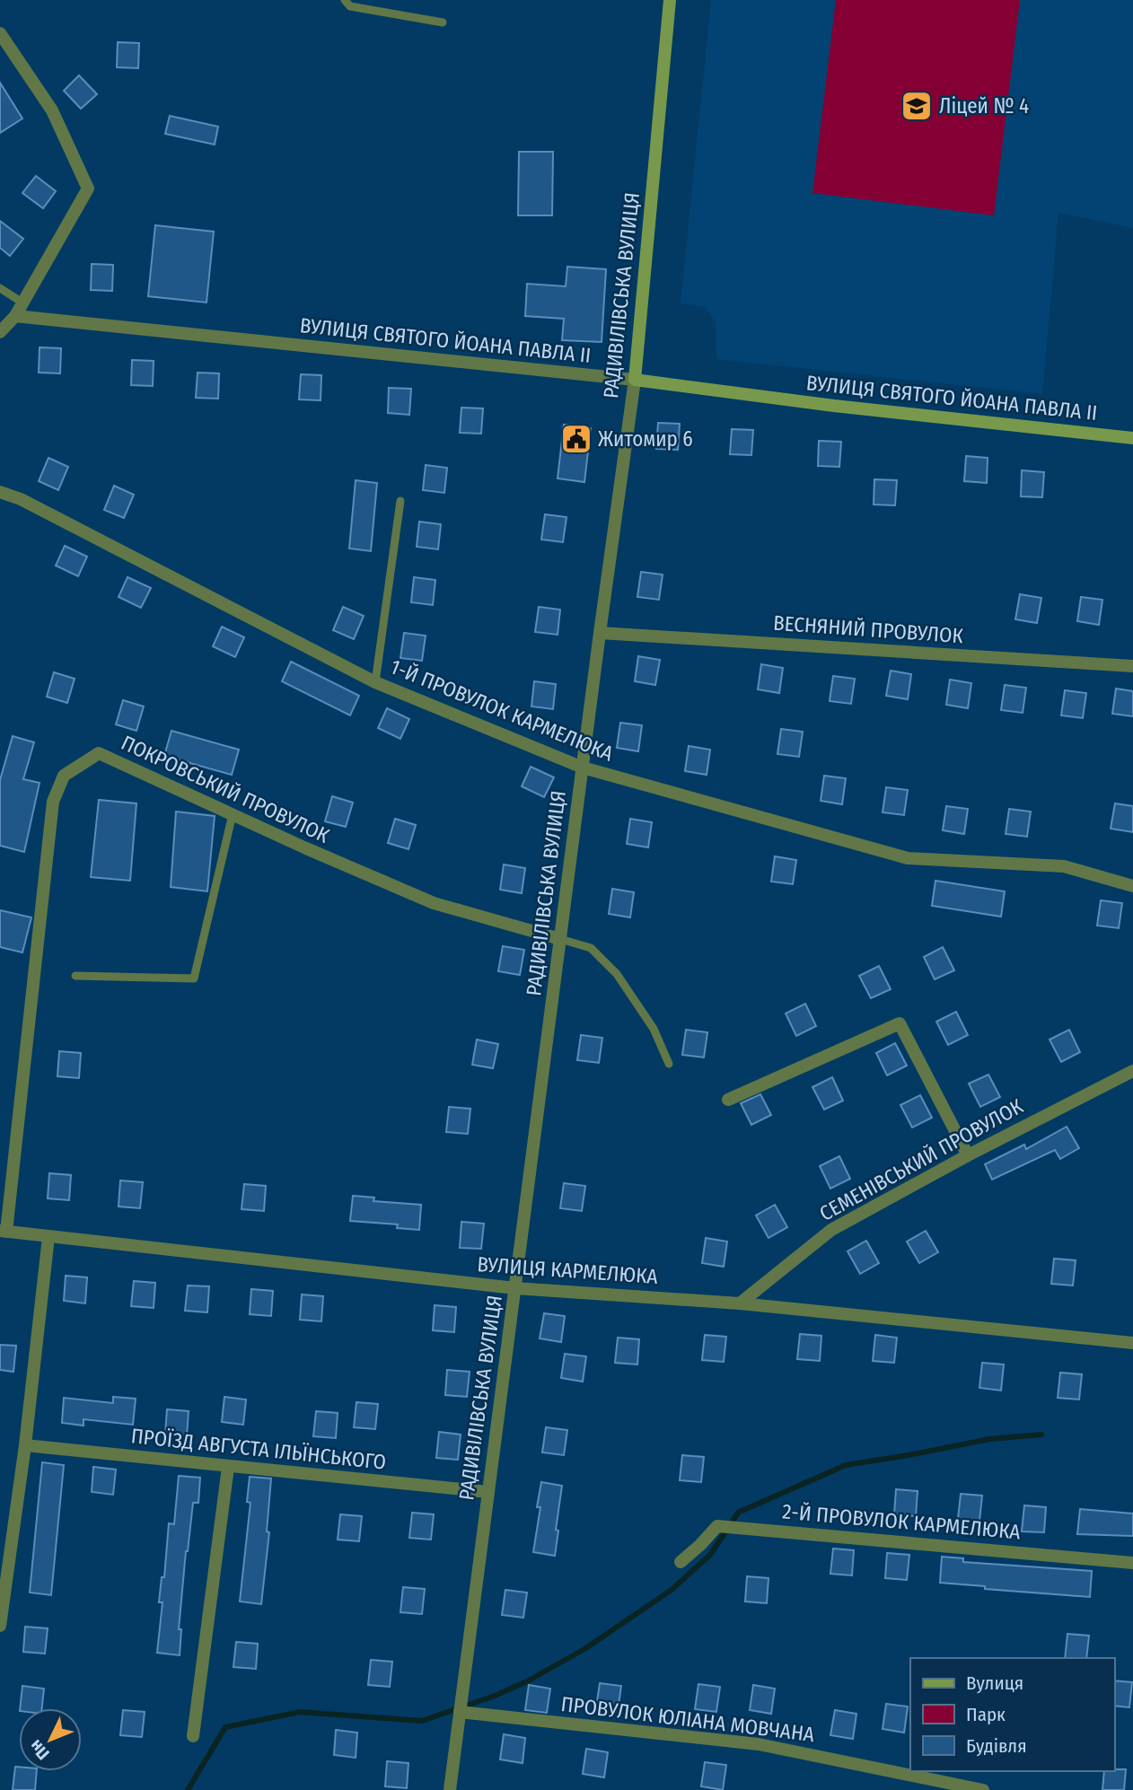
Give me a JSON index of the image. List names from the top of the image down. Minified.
{"streets":{"street":["РАДИВІЛІВСЬКА ВУЛИЦЯ","ВУЛИЦЯ СВЯТОГО ЙОАНА ПАВЛА II","ВЕСНЯНИЙ ПРОВУЛОК","1-Й ПРОВУЛОК КАРМЕЛЮКА","ПОКРОВСЬКИЙ ПРОВУЛОК","СЕМЕНІВСЬКИЙ ПРОВУЛОК","ВУЛИЦЯ КАРМЕЛЮКА","ПРОЇЗД АВГУСТА ІЛЬЇНСЬКОГО","2-Й ПРОВУЛОК КАРМЕЛЮКА","ПРОВУЛОК ЮЛІАНА МОВЧАНА"]},"crossings":[["РАДИВІЛІВСЬКА ВУЛИЦЯ","ВУЛИЦЯ СВЯТОГО ЙОАНА ПАВЛА II"],["РАДИВІЛІВСЬКА ВУЛИЦЯ","ВЕСНЯНИЙ ПРОВУЛОК"],["РАДИВІЛІВСЬКА ВУЛИЦЯ","1-Й ПРОВУЛОК КАРМЕЛЮКА"],["РАДИВІЛІВСЬКА ВУЛИЦЯ","ПОКРОВСЬКИЙ ПРОВУЛОК"],["РАДИВІЛІВСЬКА ВУЛИЦЯ","ВУЛИЦЯ КАРМЕЛЮКА"],["РАДИВІЛІВСЬКА ВУЛИЦЯ","ПРОЇЗД АВГУСТА ІЛЬЇНСЬКОГО"],["РАДИВІЛІВСЬКА ВУЛИЦЯ","ПРОВУЛОК ЮЛІАНА МОВЧАНА"],["ПОКРОВСЬКИЙ ПРОВУЛОК","ВУЛИЦЯ КАРМЕЛЮКА"],["СЕМЕНІВСЬКИЙ ПРОВУЛОК","ВУЛИЦЯ КАРМЕЛЮКА"]],"places":{"school or university":["Ліцей № 4"],"public building":["Житомир 6"]},"legend":["Вулиця","Парк","Будівля"],"north":"bottom left"}
